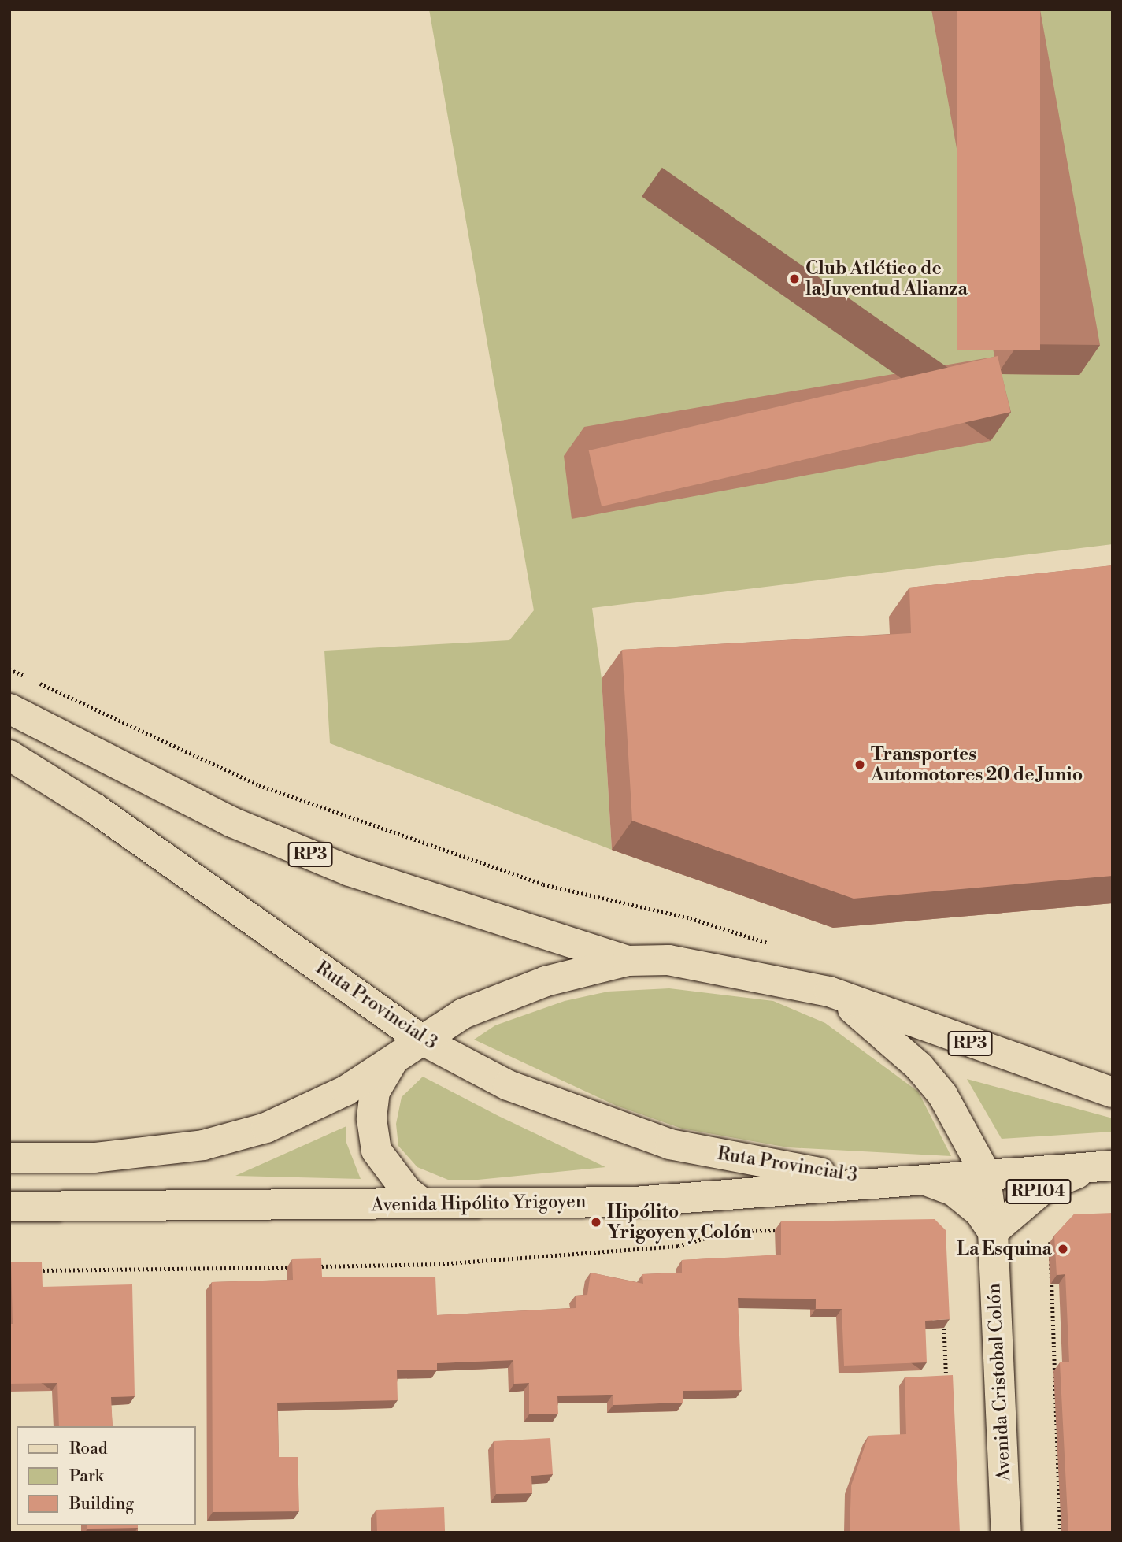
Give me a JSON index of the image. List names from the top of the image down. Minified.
{"streets":{"main road":["RP3","Ruta Provincial 3","RP104","Avenida Hipólito Yrigoyen","Avenida Cristobal Colón"]},"crossings":[["RP3","Avenida Cristobal Colón"],["Ruta Provincial 3","Avenida Hipólito Yrigoyen"],["RP104","Avenida Hipólito Yrigoyen"],["RP104","Avenida Cristobal Colón"],["Avenida Hipólito Yrigoyen","Avenida Cristobal Colón"]],"places":["Club Atlético de la Juventud Alianza","Transportes Automotores 20 de Junio","Hipólito Yrigoyen y Colón","La Esquina"],"legend":["Road","Park","Building"]}
